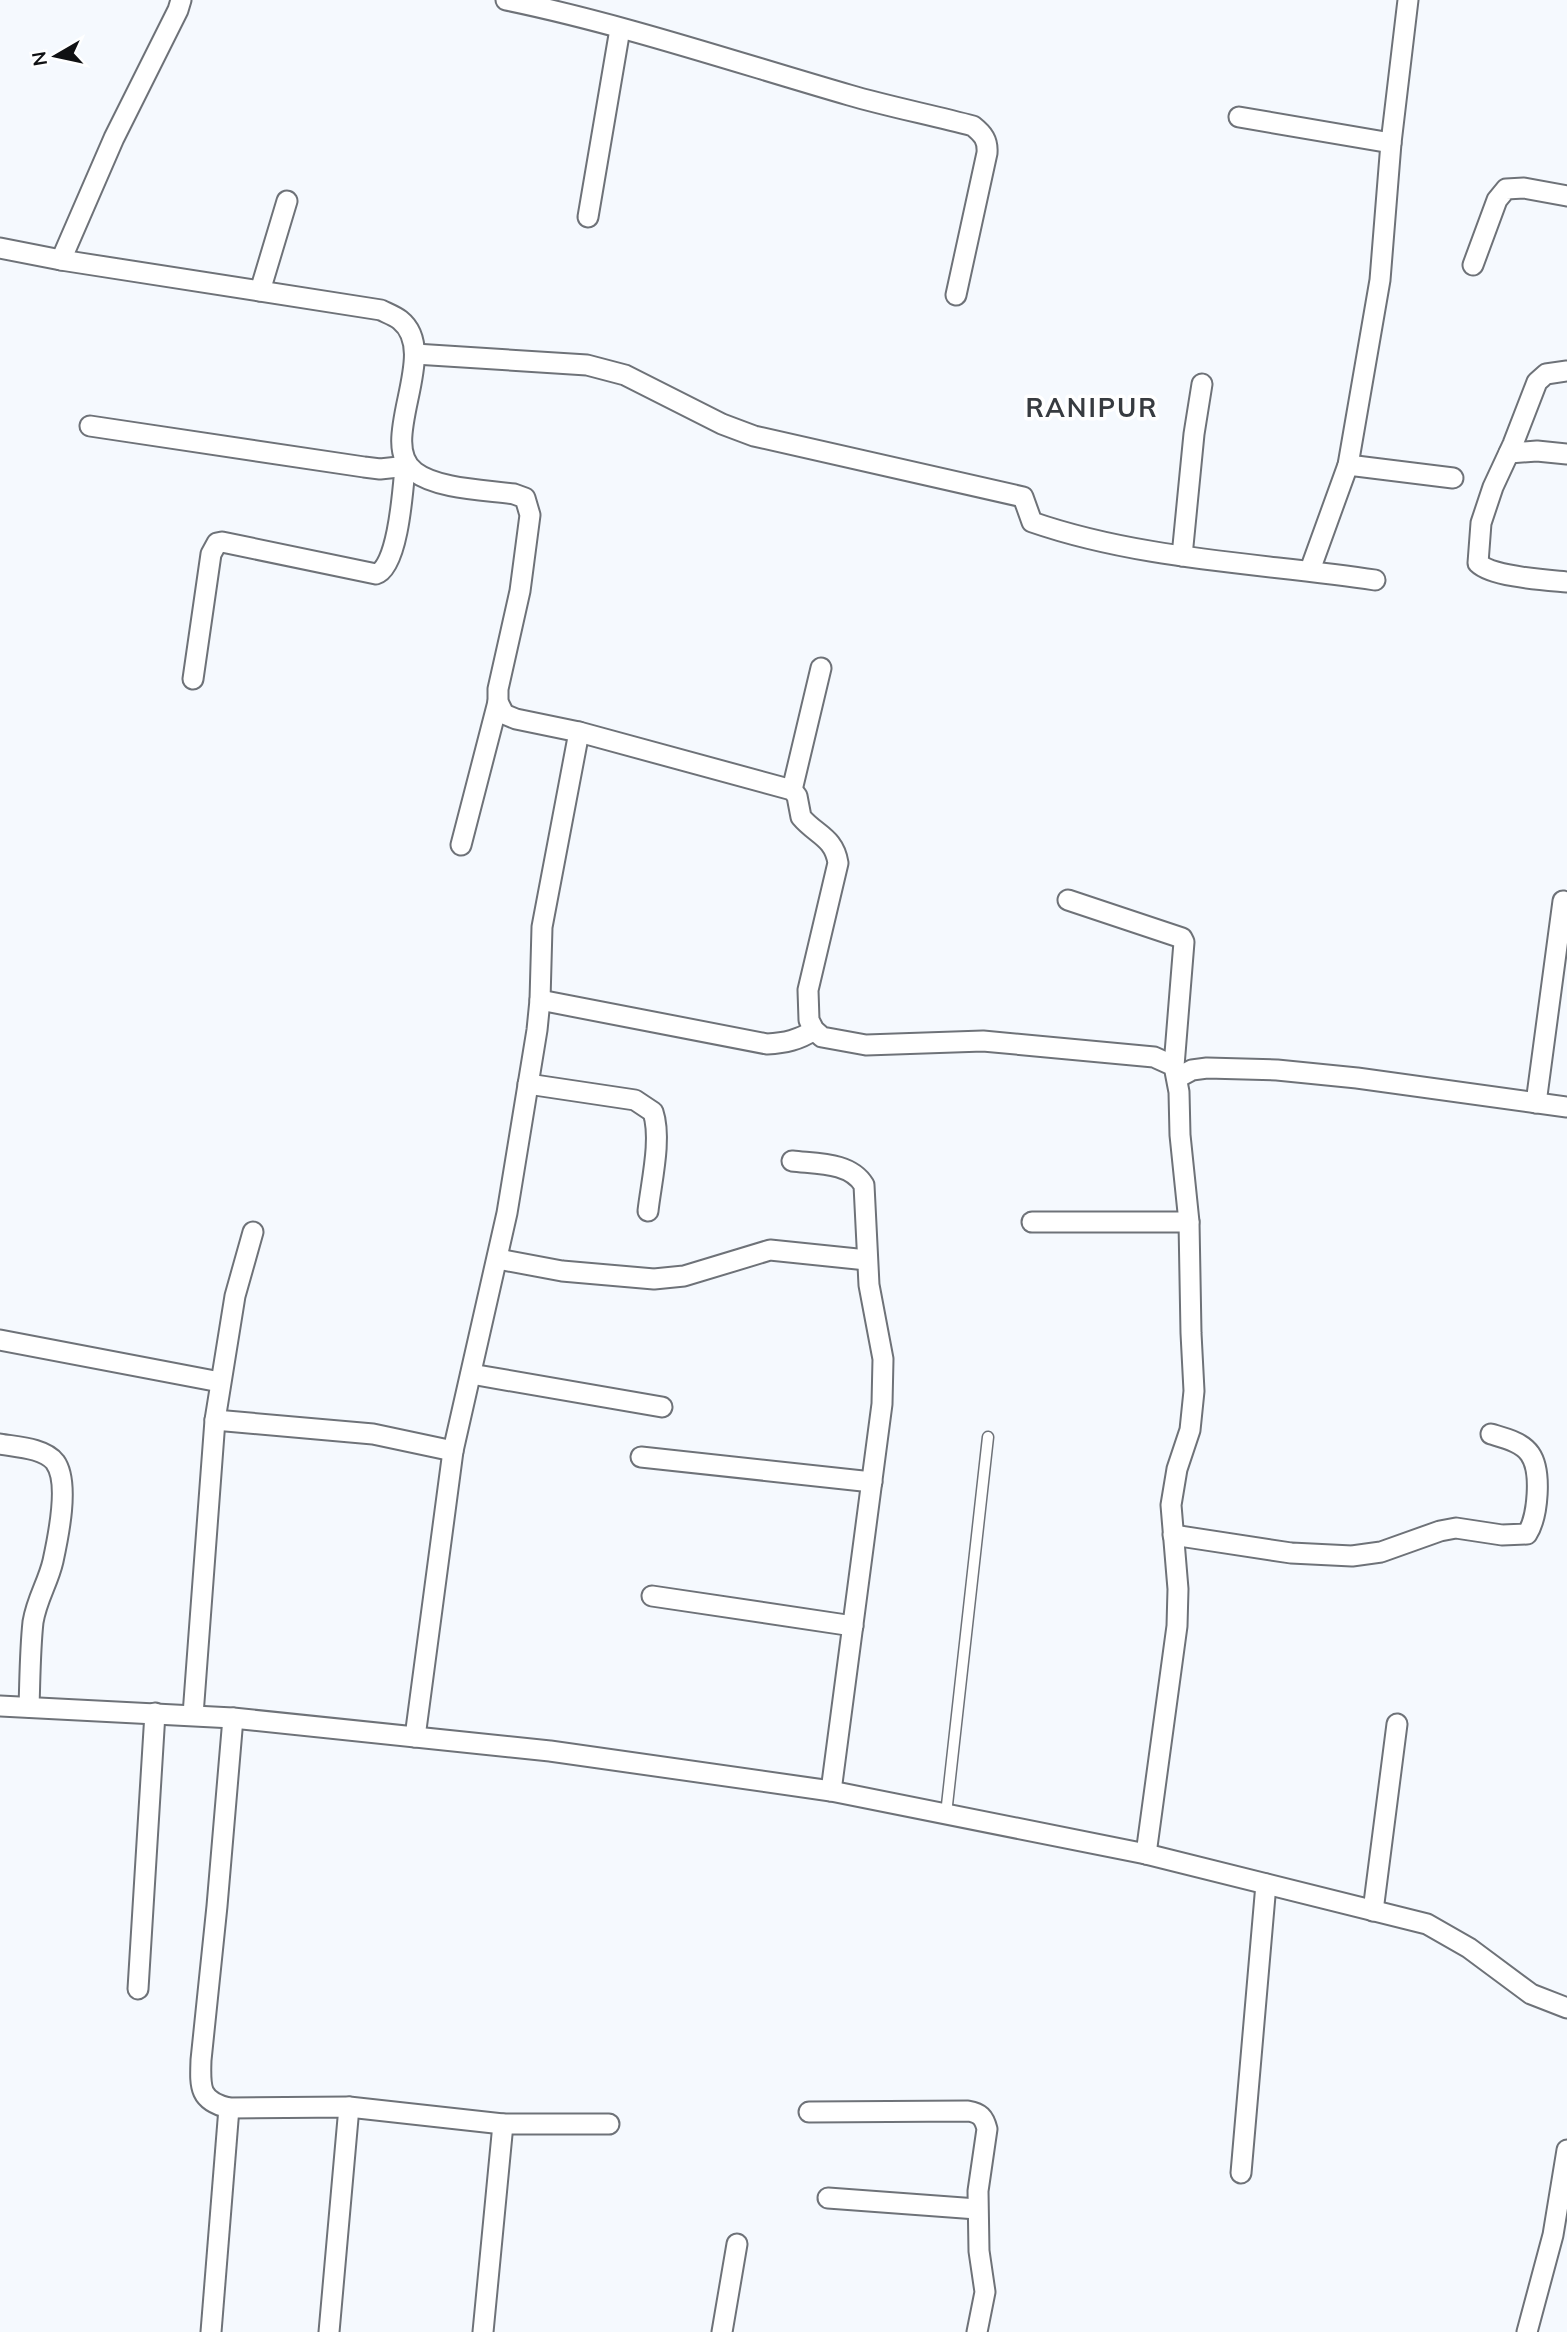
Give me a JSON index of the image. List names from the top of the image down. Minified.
{"districts":["RANIPUR"],"north":"left"}
